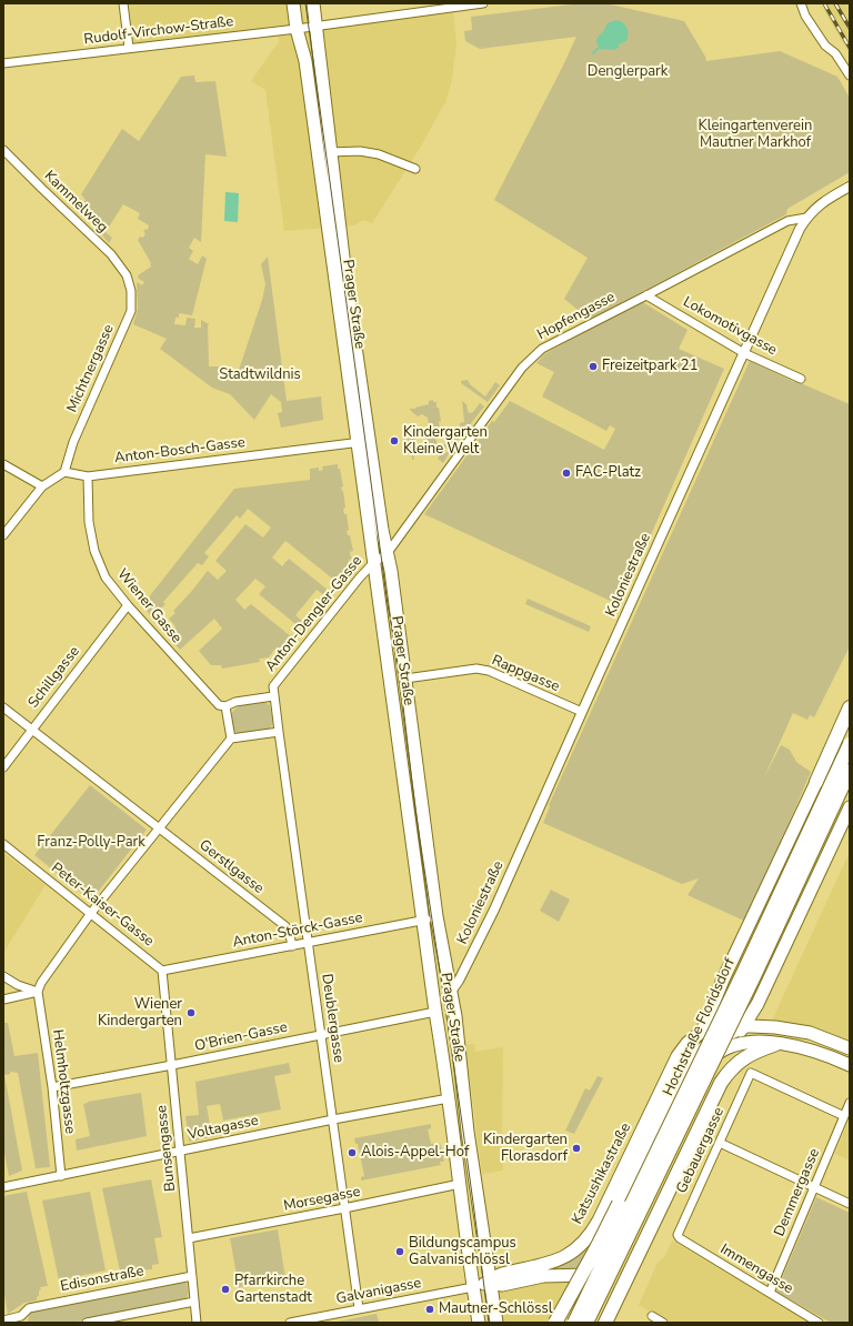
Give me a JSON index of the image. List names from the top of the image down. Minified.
{"streets":{"highway":["Hochstraße Floridsdorf"],"main road":["Prager Straße","Katsushikastraße"],"street":["Rudolf-Virchow-Straße","Kammelweg","Hopfengasse","Lokomotivgasse","Michtnergasse","Anton-Bosch-Gasse","Koloniestraße","Wiener Gasse","Anton-Dengler-Gasse","Rappgasse","Schillgasse","Gerstlgasse","Peter-Kaiser-Gasse","Anton-Störck-Gasse","Deublergasse","O'Brien-Gasse","Helmholtzgasse","Voltagasse","Bunsengasse","Gebauergasse","Demmergasse","Morsegasse","Immengasse","Edisonstraße","Galvanigasse"]},"crossings":[["Rudolf-Virchow-Straße","Prager Straße"],["Kammelweg","Michtnergasse"],["Prager Straße","Hopfengasse"],["Prager Straße","Anton-Bosch-Gasse"],["Prager Straße","Koloniestraße"],["Prager Straße","Anton-Dengler-Gasse"],["Prager Straße","Rappgasse"],["Prager Straße","Anton-Störck-Gasse"],["Prager Straße","O'Brien-Gasse"],["Prager Straße","Voltagasse"],["Prager Straße","Katsushikastraße"],["Prager Straße","Morsegasse"],["Prager Straße","Galvanigasse"],["Hopfengasse","Lokomotivgasse"],["Hopfengasse","Koloniestraße"],["Hopfengasse","Anton-Dengler-Gasse"],["Lokomotivgasse","Koloniestraße"],["Michtnergasse","Anton-Bosch-Gasse"],["Anton-Bosch-Gasse","Wiener Gasse"],["Koloniestraße","Rappgasse"],["Wiener Gasse","Schillgasse"],["Anton-Dengler-Gasse","Deublergasse"],["Schillgasse","Gerstlgasse"],["Gerstlgasse","Anton-Störck-Gasse"],["Peter-Kaiser-Gasse","Anton-Störck-Gasse"],["Peter-Kaiser-Gasse","Bunsengasse"],["Anton-Störck-Gasse","Deublergasse"],["Anton-Störck-Gasse","Bunsengasse"],["Deublergasse","O'Brien-Gasse"],["Deublergasse","Voltagasse"],["Deublergasse","Morsegasse"],["Deublergasse","Galvanigasse"],["O'Brien-Gasse","Helmholtzgasse"],["O'Brien-Gasse","Bunsengasse"],["Helmholtzgasse","Voltagasse"],["Voltagasse","Bunsengasse"],["Bunsengasse","Morsegasse"],["Bunsengasse","Edisonstraße"],["Gebauergasse","Demmergasse"],["Gebauergasse","Immengasse"],["Demmergasse","Immengasse"]],"parks":["Denglerpark","Kleingartenverein Mautner Markhof","Stadtwildnis","Franz-Polly-Park"],"places":["Freizeitpark 21","Kindergarten Kleine Welt","FAC-Platz","Wiener Kindergarten","Kindergarten Florasdorf","Alois-Appel-Hof","Bildungscampus Galvanischlössl","Pfarrkirche Gartenstadt","Mautner-Schlössl"]}
